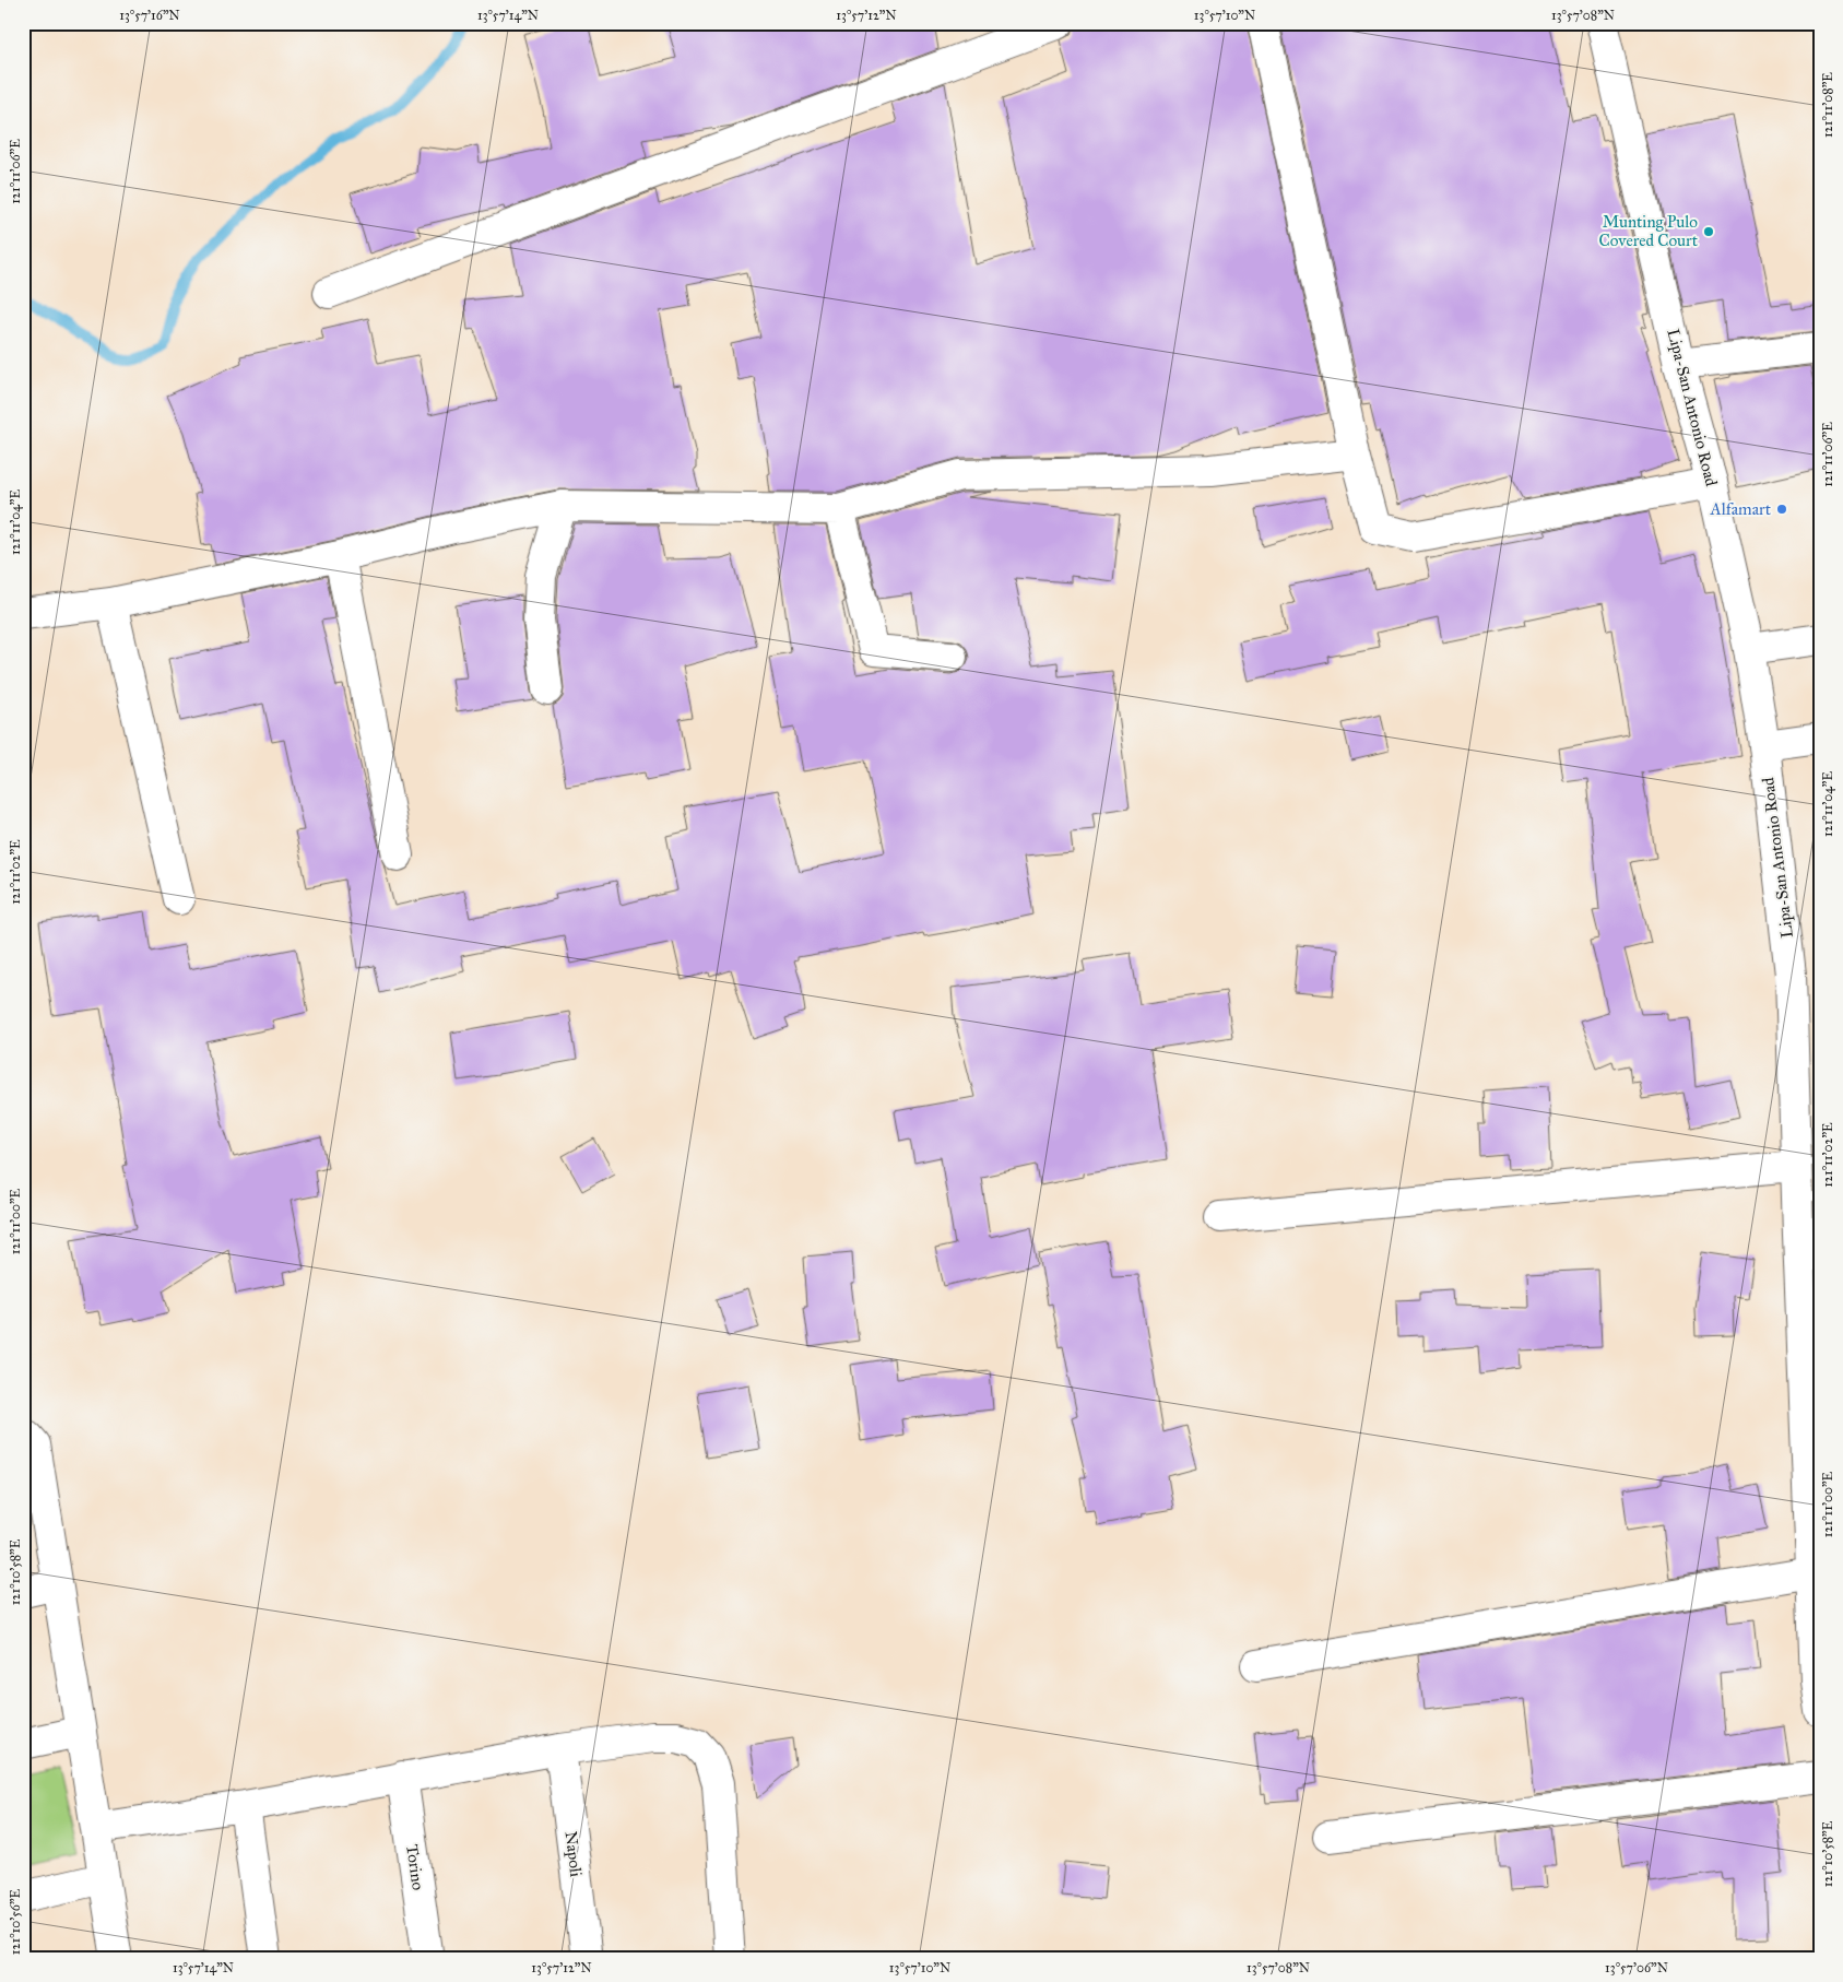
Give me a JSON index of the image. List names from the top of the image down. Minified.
{"streets":{"street":["Lipa-San Antonio Road","Napoli","Torino"]},"places":["Munting Pulo Covered Court","Alfamart"],"coordinates":["13°57'16\"N","13°57'14\"N","13°57'12\"N","13°57'10\"N","13°57'08\"N","121°11'08\"E","121°11'06\"E","121°11'04\"E","121°11'02\"E","121°11'00\"E","121°10'58\"E","121°10'56\"E","13°57'06\"N"]}
